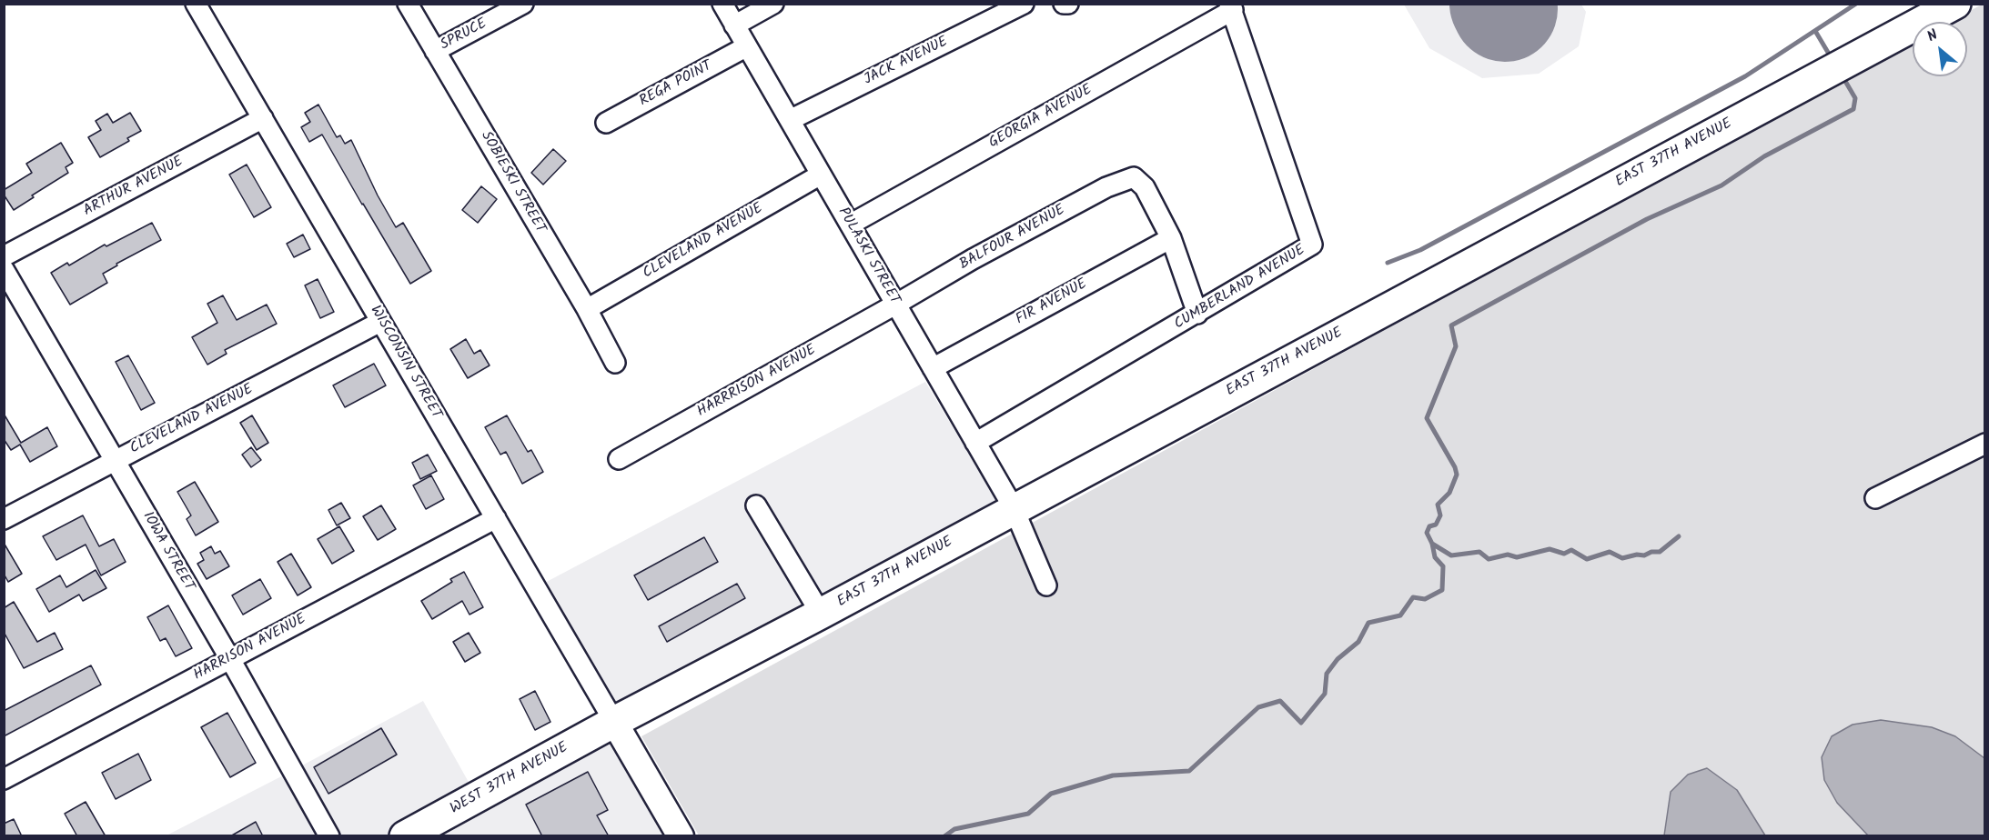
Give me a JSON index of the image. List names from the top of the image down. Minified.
{"streets":{"main road":["EAST 37TH AVENUE","WEST 37TH AVENUE"],"street":["SPRUCE","JACK AVENUE","REGA POINT","GEORGIA AVENUE","SOBIESKI STREET","ARTHUR AVENUE","BALFOUR AVENUE","CLEVELAND AVENUE","PULASKI STREET","CUMBERLAND AVENUE","FIR AVENUE","WISCONSIN STREET","HARRRISON AVENUE","IOWA STREET","HARRISON AVENUE"]},"crossings":[["SPRUCE","SOBIESKI STREET"],["JACK AVENUE","PULASKI STREET"],["REGA POINT","PULASKI STREET"],["GEORGIA AVENUE","PULASKI STREET"],["GEORGIA AVENUE","CUMBERLAND AVENUE"],["EAST 37TH AVENUE","PULASKI STREET"],["EAST 37TH AVENUE","WISCONSIN STREET"],["EAST 37TH AVENUE","WEST 37TH AVENUE"],["SOBIESKI STREET","CLEVELAND AVENUE"],["ARTHUR AVENUE","WISCONSIN STREET"],["BALFOUR AVENUE","PULASKI STREET"],["BALFOUR AVENUE","FIR AVENUE"],["BALFOUR AVENUE","HARRRISON AVENUE"],["CLEVELAND AVENUE","PULASKI STREET"],["CLEVELAND AVENUE","WISCONSIN STREET"],["CLEVELAND AVENUE","IOWA STREET"],["PULASKI STREET","CUMBERLAND AVENUE"],["PULASKI STREET","FIR AVENUE"],["PULASKI STREET","HARRRISON AVENUE"],["WISCONSIN STREET","HARRISON AVENUE"],["WISCONSIN STREET","WEST 37TH AVENUE"],["IOWA STREET","HARRISON AVENUE"]],"north":"top left"}
